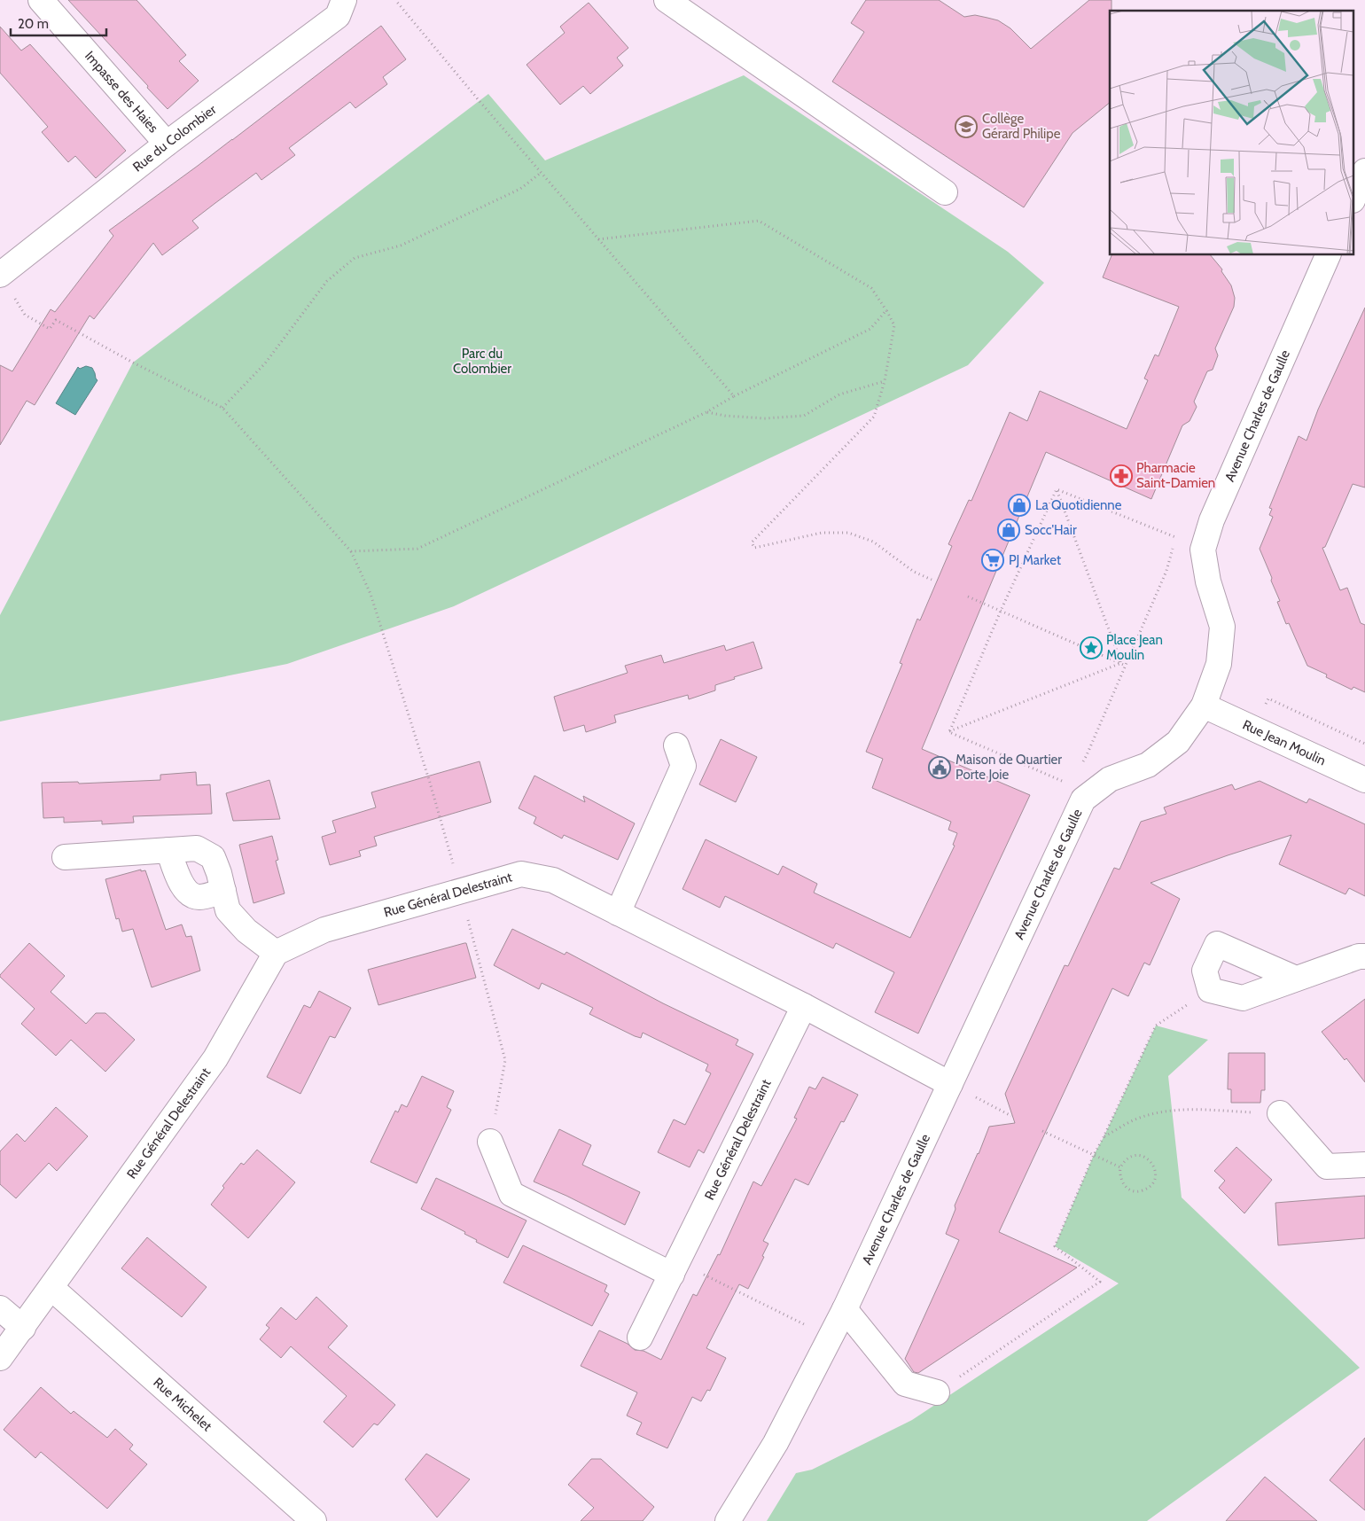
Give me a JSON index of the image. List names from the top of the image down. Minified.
{"streets":{"street":["Impasse des Haies","Rue du Colombier","Avenue Charles de Gaulle","Rue Jean Moulin","Rue Général Delestraint","Rue Michelet"]},"crossings":[["Impasse des Haies","Rue du Colombier"],["Avenue Charles de Gaulle","Rue Jean Moulin"],["Avenue Charles de Gaulle","Rue Général Delestraint"],["Rue Général Delestraint","Rue Michelet"]],"parks":["Parc du Colombier"],"places":{"school or university":["Collège Gérard Philipe"],"pharmacy":["Pharmacie Saint-Damien"],"shop":["La Quotidienne","Socc'Hair"],"supermarket":["PJ Market"],"place":["Place Jean Moulin"],"public building":["Maison de Quartier Porte Joie"]},"scale_bar":"20 m"}
